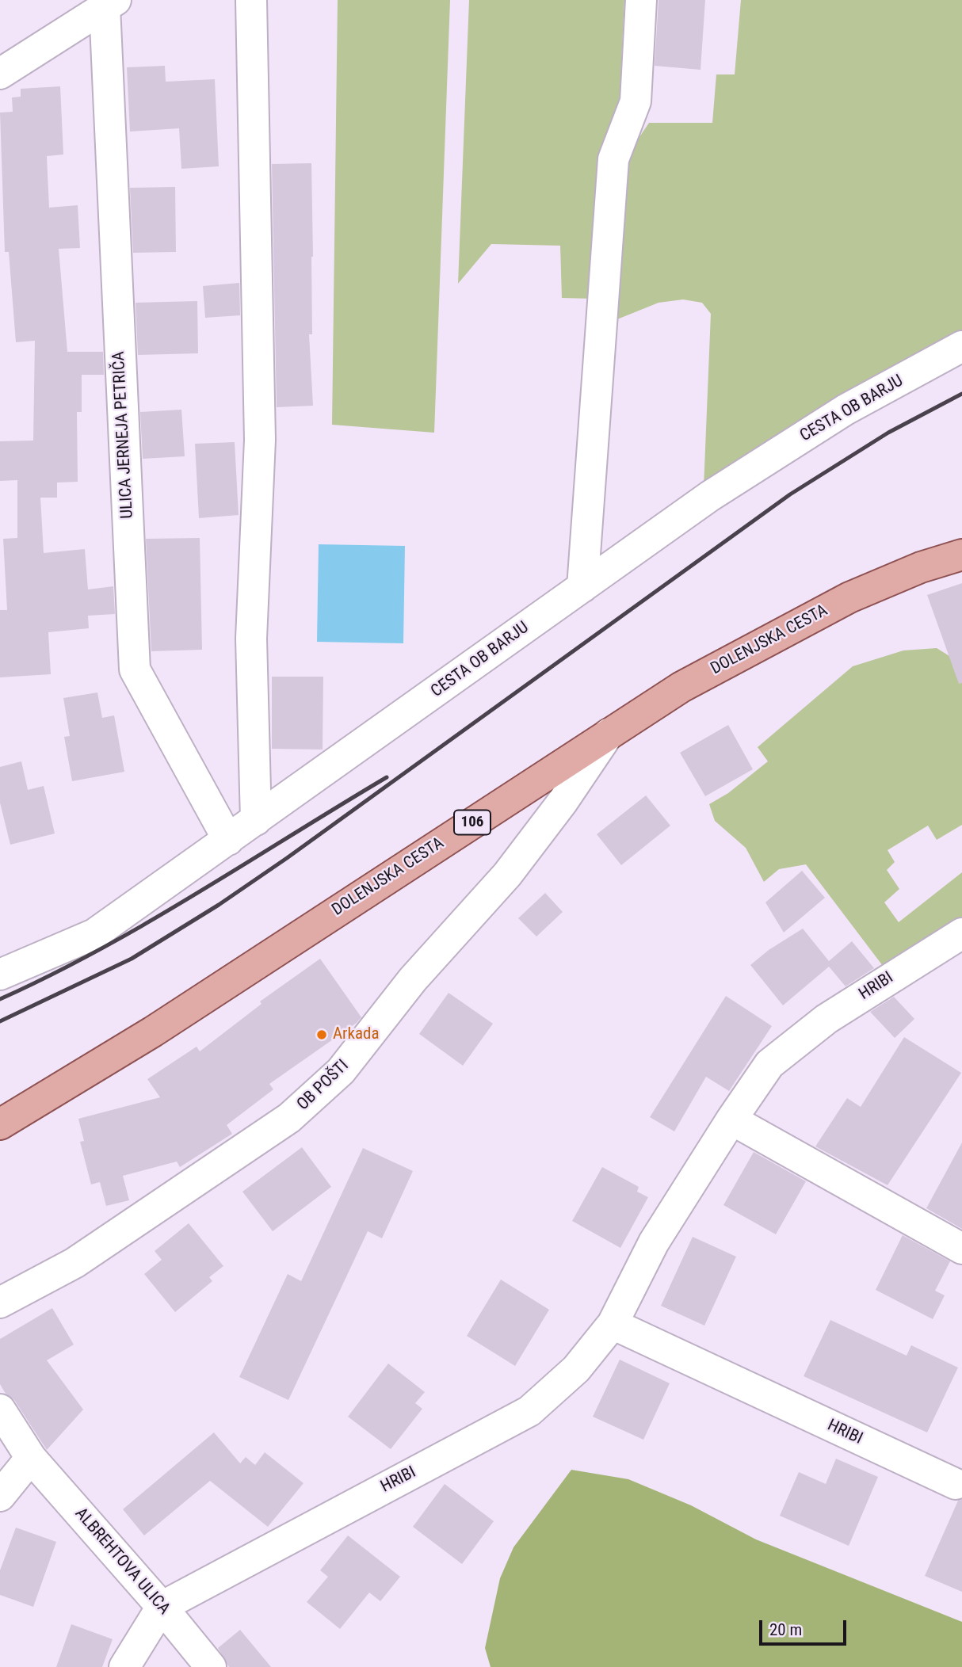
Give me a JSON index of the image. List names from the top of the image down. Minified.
{"streets":{"main road":["DOLENJSKA CESTA","106"],"street":["CESTA OB BARJU","ULICA JERNEJA PETRIČA","HRIBI","OB POŠTI","ALBREHTOVA ULICA"]},"crossings":[["CESTA OB BARJU","ULICA JERNEJA PETRIČA"],["DOLENJSKA CESTA","OB POŠTI"],["HRIBI","ALBREHTOVA ULICA"]],"places":["Arkada"],"scale_bar":"20 m"}
